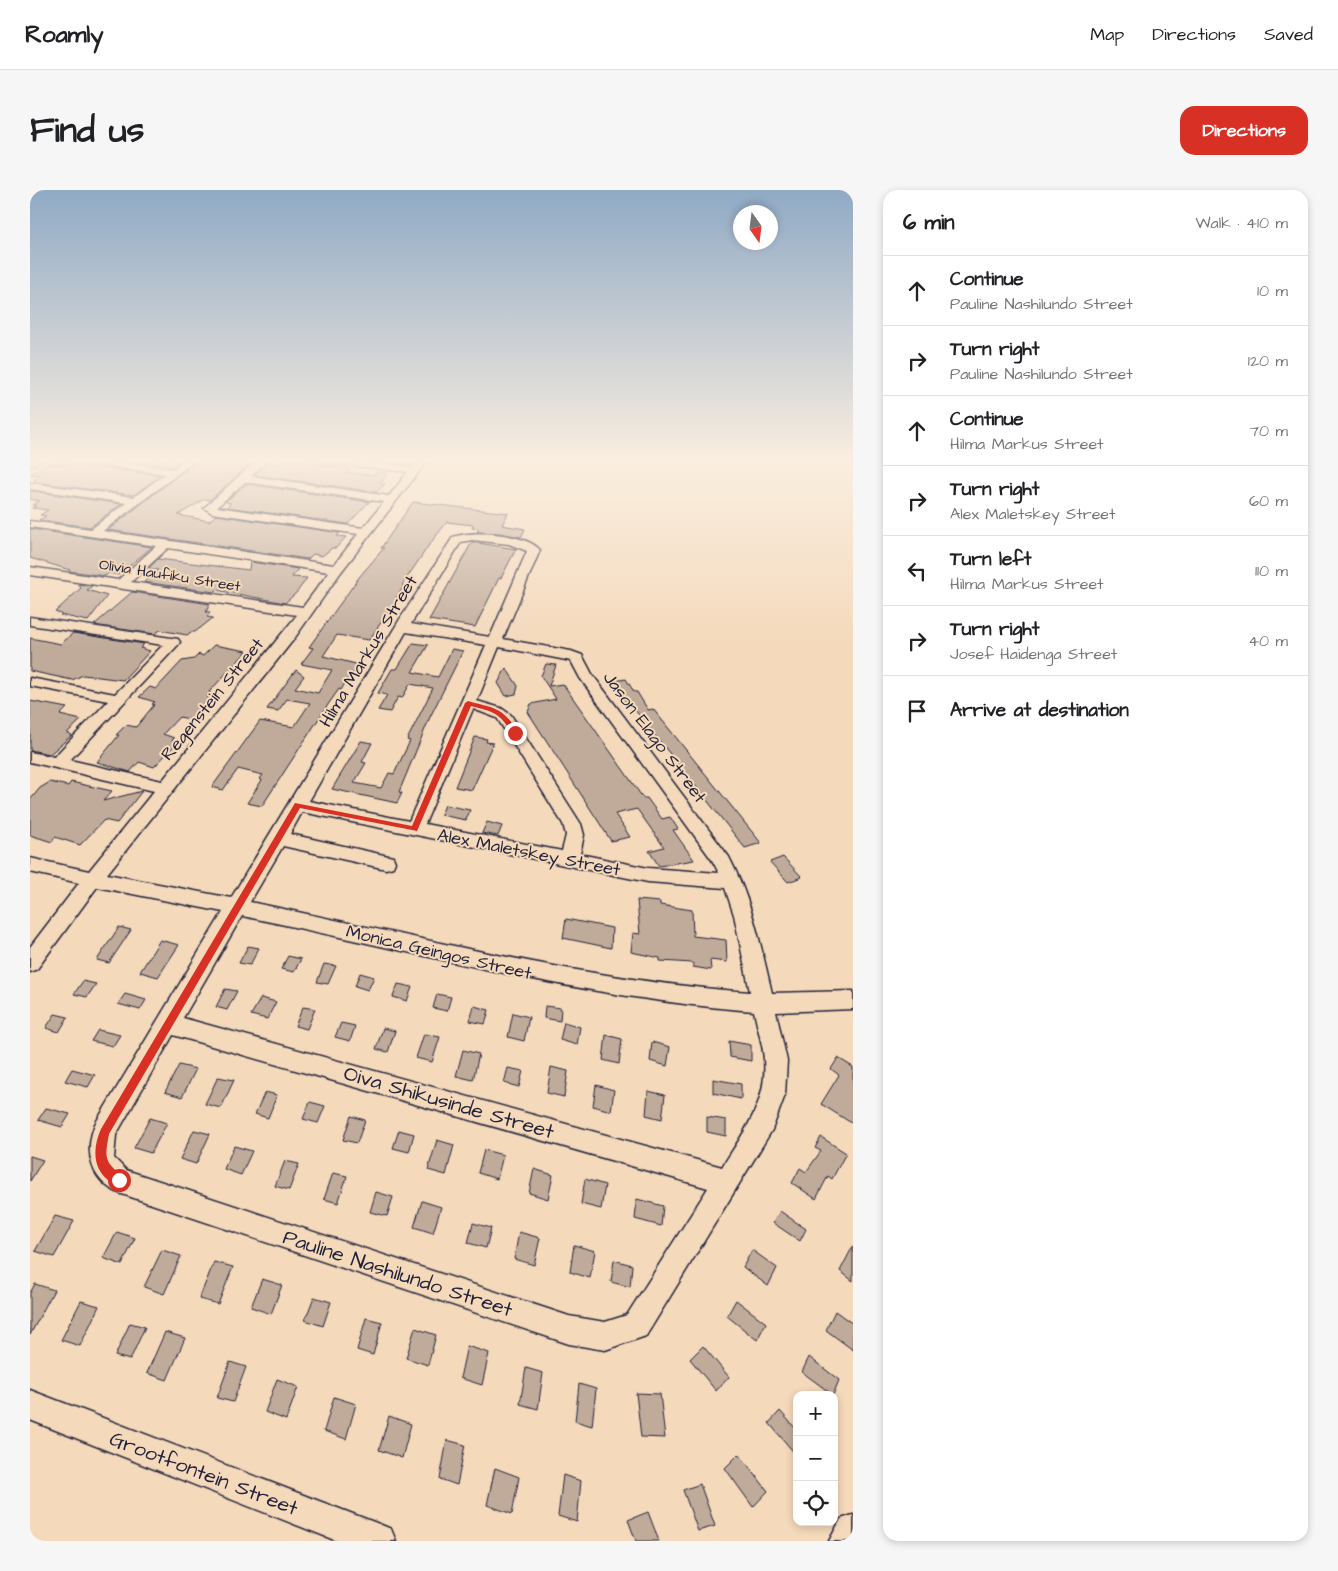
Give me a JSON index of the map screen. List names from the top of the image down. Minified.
{"streets":{"street":["Olivia Haufiku Street","Hilma Markus Street","Regenstein Street","Jason Elago Street","Alex Maletskey Street","Monica Geingos Street","Oiva Shikusinde Street","Pauline Nashilundo Street","Grootfontein Street"]},"crossings":[["Olivia Haufiku Street","Regenstein Street"],["Hilma Markus Street","Jason Elago Street"],["Hilma Markus Street","Alex Maletskey Street"],["Hilma Markus Street","Monica Geingos Street"],["Hilma Markus Street","Pauline Nashilundo Street"],["Regenstein Street","Monica Geingos Street"],["Jason Elago Street","Alex Maletskey Street"],["Jason Elago Street","Monica Geingos Street"],["Jason Elago Street","Pauline Nashilundo Street"],["Monica Geingos Street","Pauline Nashilundo Street"],["Oiva Shikusinde Street","Pauline Nashilundo Street"]],"north":"bottom","page":{"header":"Roamly","nav":["Map","Directions","Saved"],"title":"Find us","buttons":"Directions","heading":["6 min","Walk · 410 m"],"list":[["Continue","Pauline Nashilundo Street","10 m"],["Turn right","Pauline Nashilundo Street","120 m"],["Continue","Hilma Markus Street","70 m"],["Turn right","Alex Maletskey Street","60 m"],["Turn left","Hilma Markus Street","110 m"],["Turn right","Josef Haidenga Street","40 m"],"Arrive at destination"],"map_buttons":["+","−"]}}
